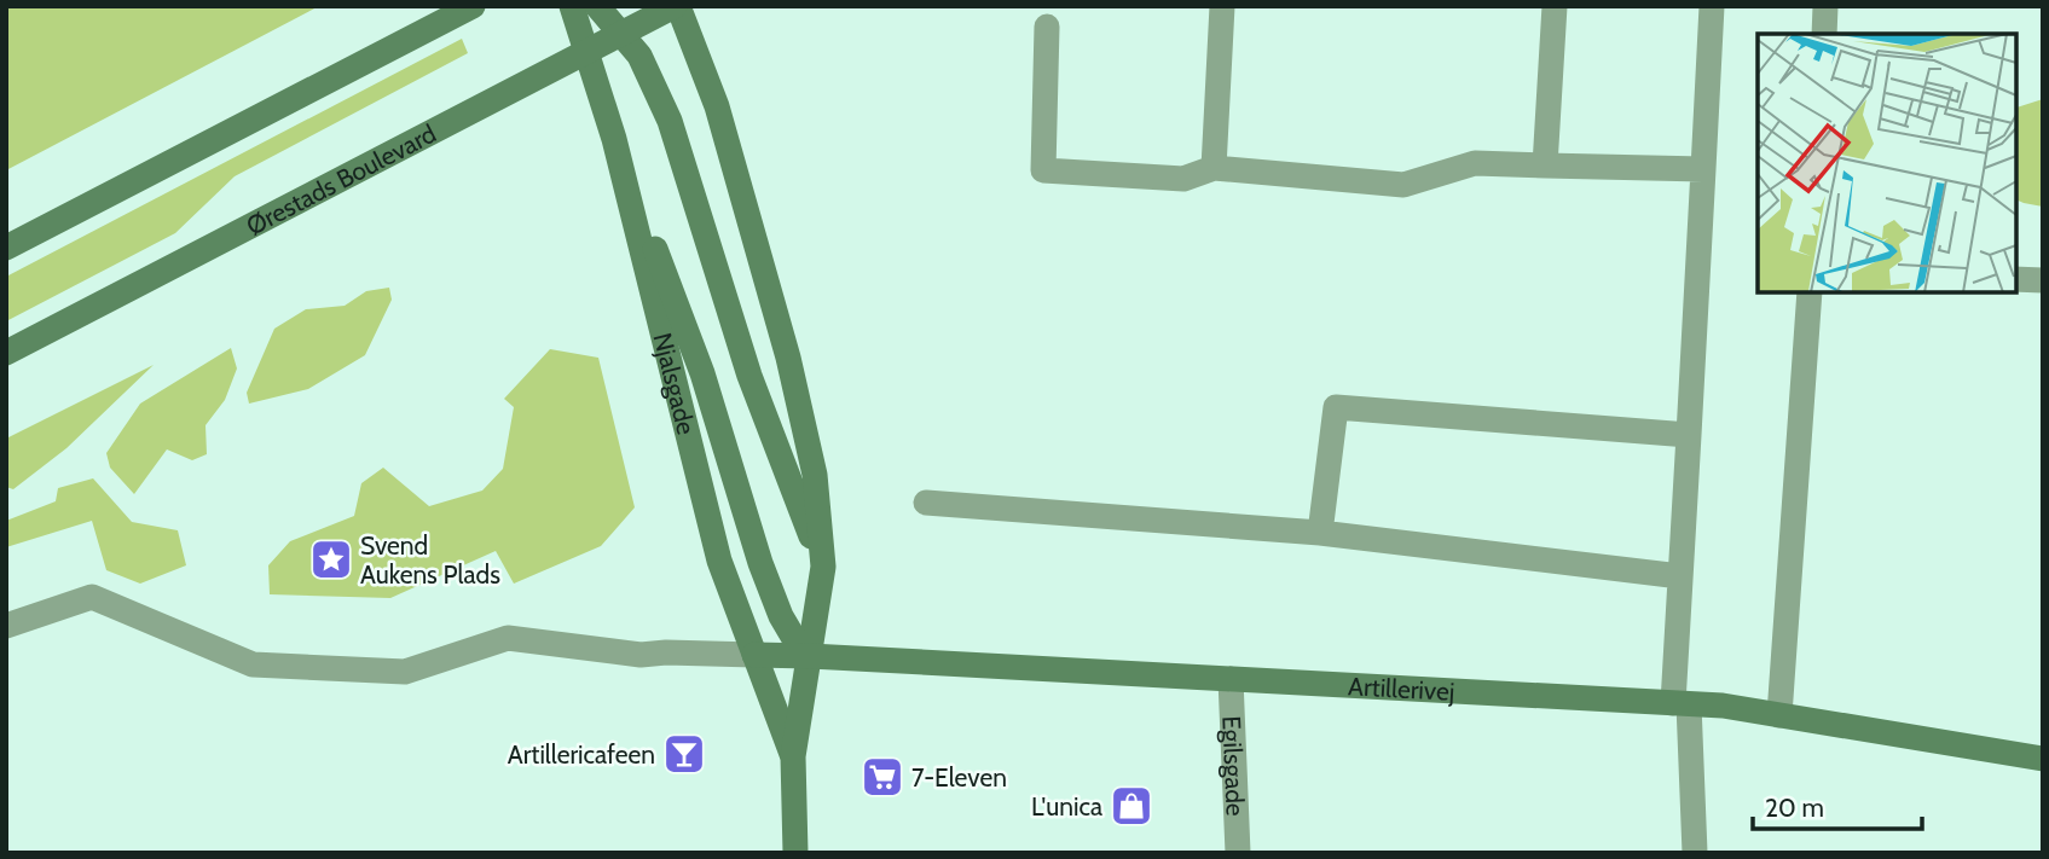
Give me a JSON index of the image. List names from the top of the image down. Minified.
{"streets":{"street":["Ørestads Boulevard","Njalsgade","Artillerivej","Egilsgade"]},"crossings":[["Ørestads Boulevard","Njalsgade"],["Njalsgade","Artillerivej"],["Artillerivej","Egilsgade"]],"places":{"place":["Svend Aukens Plads"],"bar":["Artillericafeen"],"supermarket":["7-Eleven"],"shop":["L'unica"]},"scale_bar":"20 m"}
